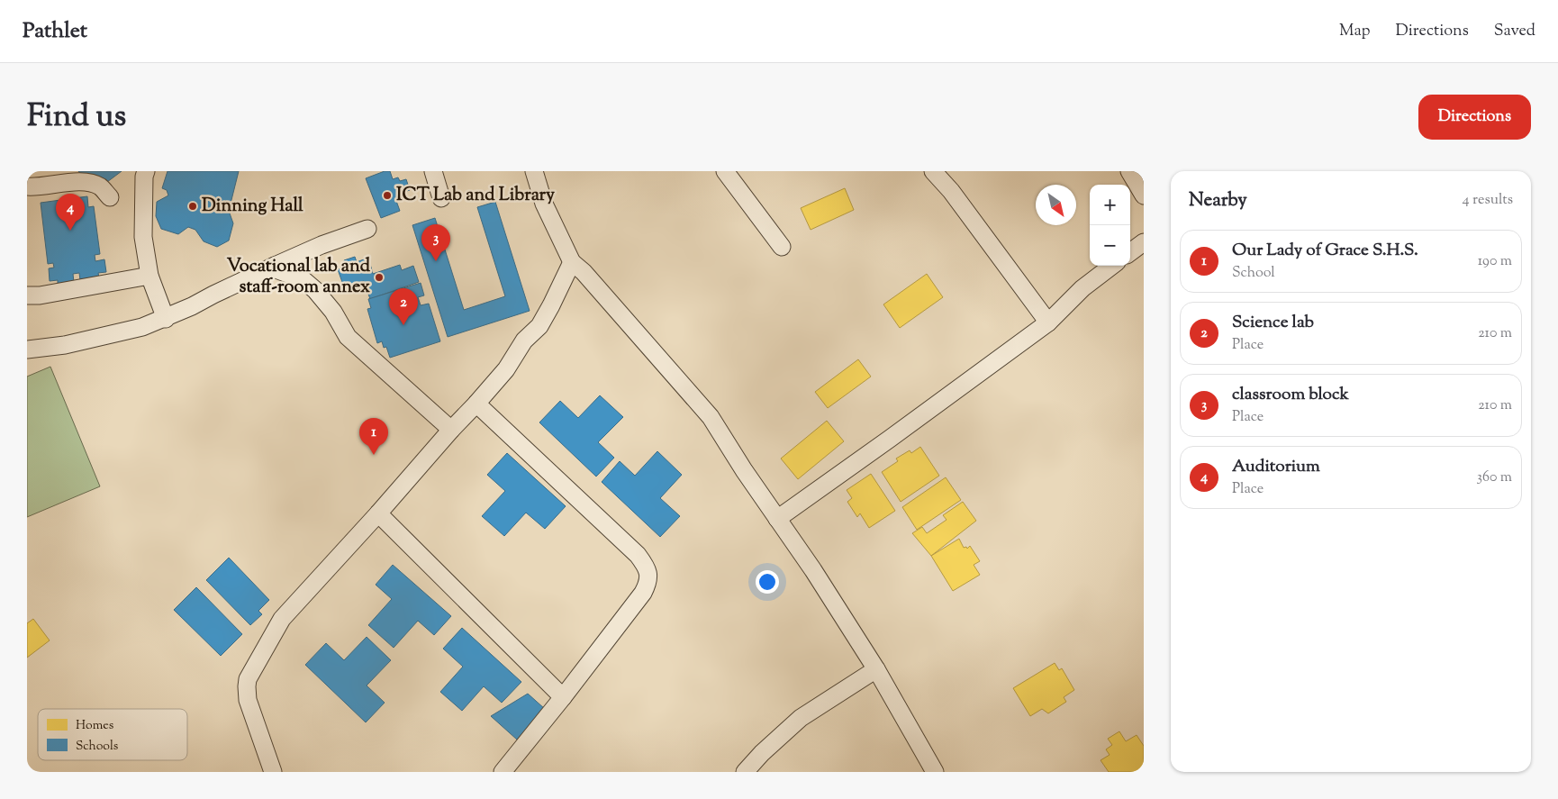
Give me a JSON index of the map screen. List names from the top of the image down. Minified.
{"places":["ICT Lab and Library","Dinning Hall","Vocational lab and staff-room annex"],"legend":["Homes","Schools"],"north":"bottom right","page":{"header":"Pathlet","nav":["Map","Directions","Saved"],"title":"Find us","buttons":"Directions","heading":["Nearby","4 results"],"map_buttons":["+","−"],"pins":["4","3","2","1"],"list":[{"mark":"1","name":"Our Lady of Grace S.H.S.","note":"School","value":"190 m"},{"mark":"2","name":"Science lab","note":"Place","value":"210 m"},{"mark":"3","name":"classroom block","note":"Place","value":"210 m"},{"mark":"4","name":"Auditorium","note":"Place","value":"360 m"}]}}
